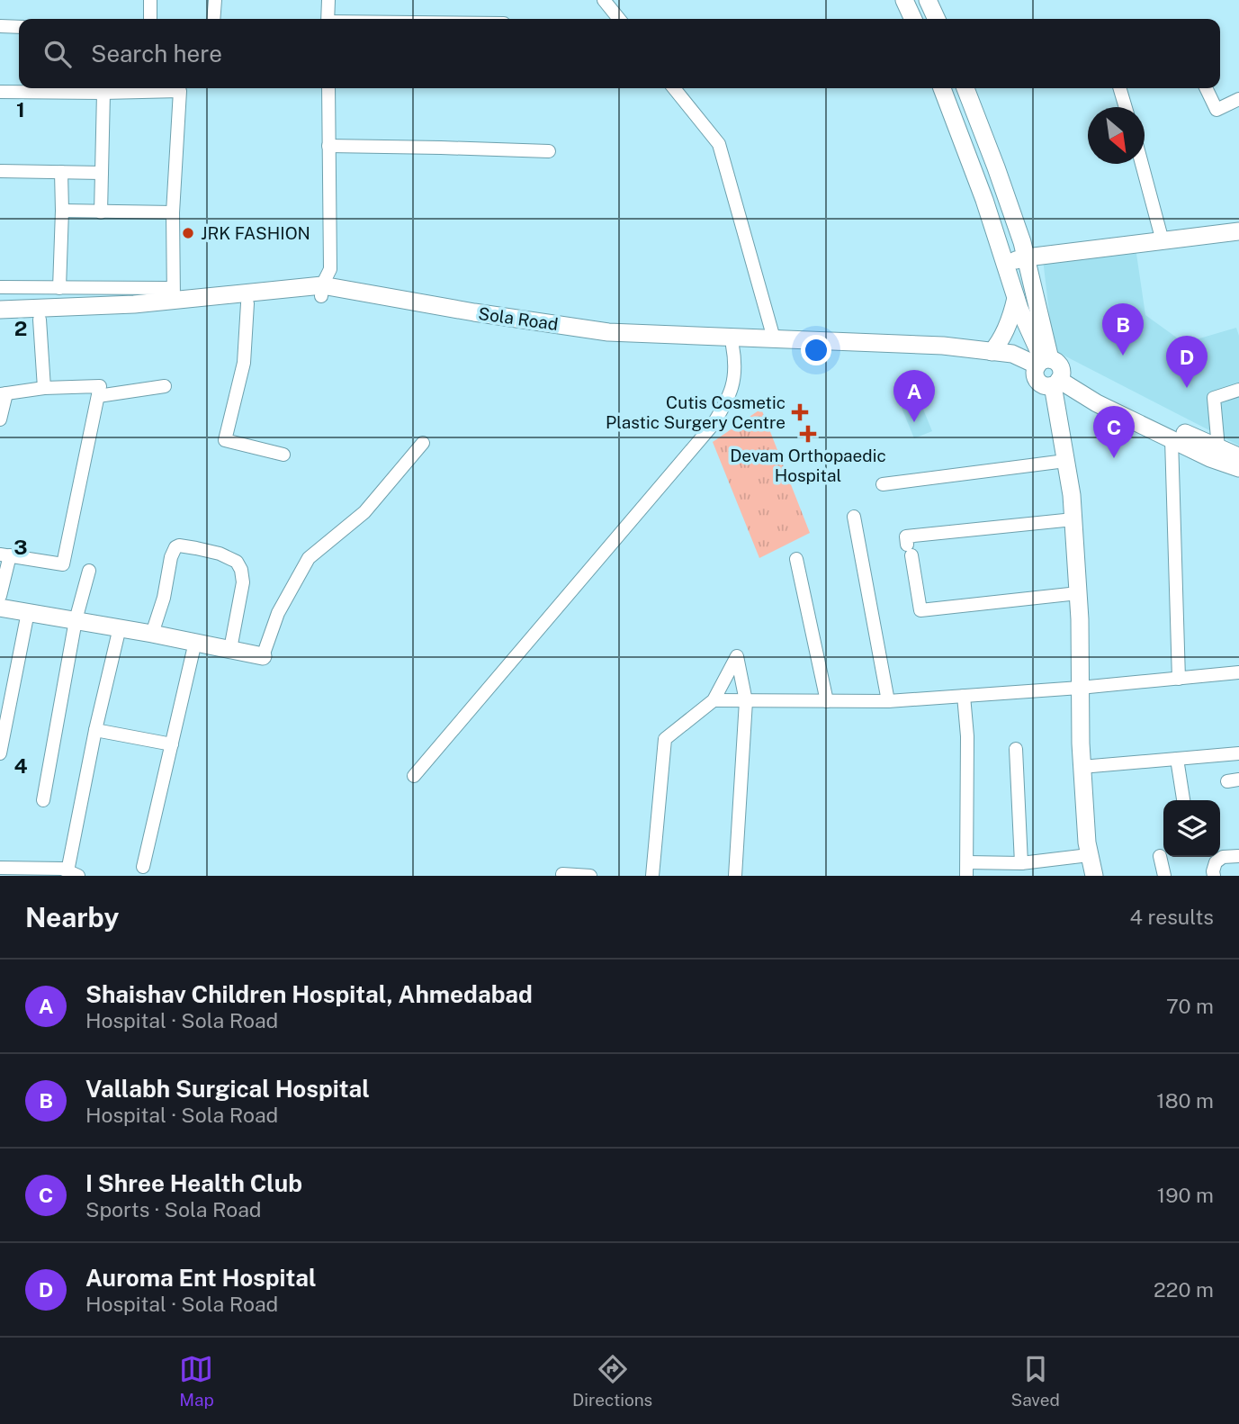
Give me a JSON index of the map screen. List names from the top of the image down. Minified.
{"streets":{"main road":["Sola Road"]},"places":{"other":["JRK FASHION"],"health":["Cutis Cosmetic Plastic Surgery Centre","Devam Orthopaedic Hospital"]},"north":"bottom right","page":{"search":"Search here","pins":["B","D","A","C"],"heading":["Nearby","4 results"],"list":[{"mark":"A","name":"Shaishav Children Hospital, Ahmedabad","note":"Hospital · Sola Road","value":"70 m"},{"mark":"B","name":"Vallabh Surgical Hospital","note":"Hospital · Sola Road","value":"180 m"},{"mark":"C","name":"I Shree Health Club","note":"Sports · Sola Road","value":"190 m"},{"mark":"D","name":"Auroma Ent Hospital","note":"Hospital · Sola Road","value":"220 m"}],"nav":["Map","Directions","Saved"]},"grid":{"rows":["1","2","3","4"]}}
